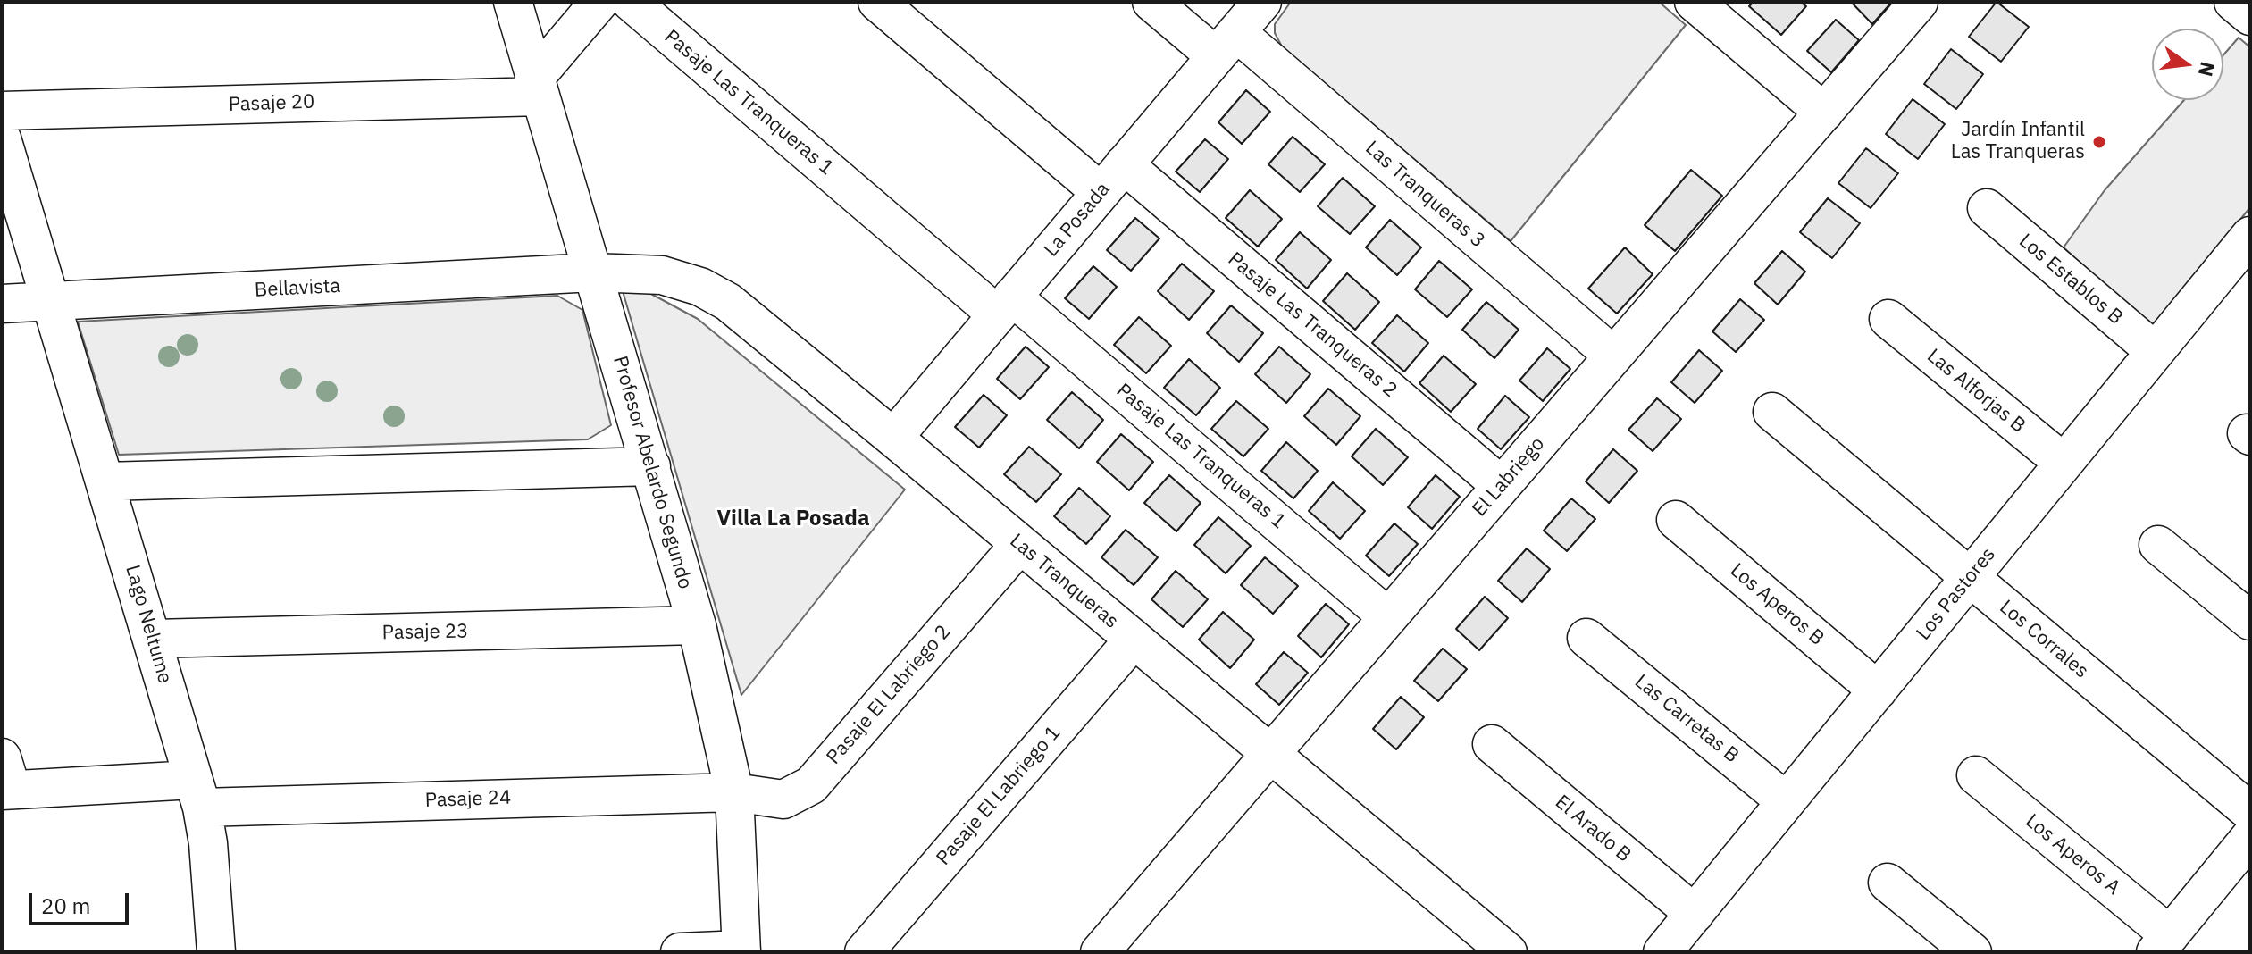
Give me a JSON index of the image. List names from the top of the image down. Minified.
{"streets":{"street":["Pasaje Las Tranqueras 1","Pasaje 20","Las Tranqueras 3","La Posada","Los Establos B","Bellavista","Pasaje Las Tranqueras 2","Las Alforjas B","Profesor Abelardo Segundo","El Labriego","Las Tranqueras","Los Pastores","Los Aperos B","Lago Neltume","Pasaje 23","Los Corrales","Pasaje El Labriego 2","Las Carretas B","Pasaje El Labriego 1","Pasaje 24","El Arado B","Los Aperos A"]},"crossings":[["Pasaje Las Tranqueras 1","La Posada"],["Pasaje Las Tranqueras 1","El Labriego"],["Pasaje 20","Profesor Abelardo Segundo"],["Las Tranqueras 3","La Posada"],["Las Tranqueras 3","El Labriego"],["La Posada","Pasaje Las Tranqueras 2"],["La Posada","Las Tranqueras"],["Los Establos B","Los Pastores"],["Bellavista","Profesor Abelardo Segundo"],["Bellavista","Las Tranqueras"],["Bellavista","Lago Neltume"],["Pasaje Las Tranqueras 2","El Labriego"],["Las Alforjas B","Los Pastores"],["Profesor Abelardo Segundo","Las Tranqueras"],["Profesor Abelardo Segundo","Pasaje 23"],["Profesor Abelardo Segundo","Pasaje El Labriego 2"],["Profesor Abelardo Segundo","Pasaje 24"],["El Labriego","Las Tranqueras"],["Las Tranqueras","Pasaje El Labriego 2"],["Las Tranqueras","Pasaje El Labriego 1"],["Los Pastores","Los Aperos B"],["Los Pastores","Los Corrales"],["Los Pastores","Las Carretas B"],["Los Pastores","El Arado B"],["Lago Neltume","Pasaje 23"],["Lago Neltume","Pasaje 24"],["Pasaje El Labriego 2","Pasaje 24"]],"districts":["Villa La Posada"],"places":["Jardín Infantil Las Tranqueras"],"scale_bar":"20 m","north":"right"}
